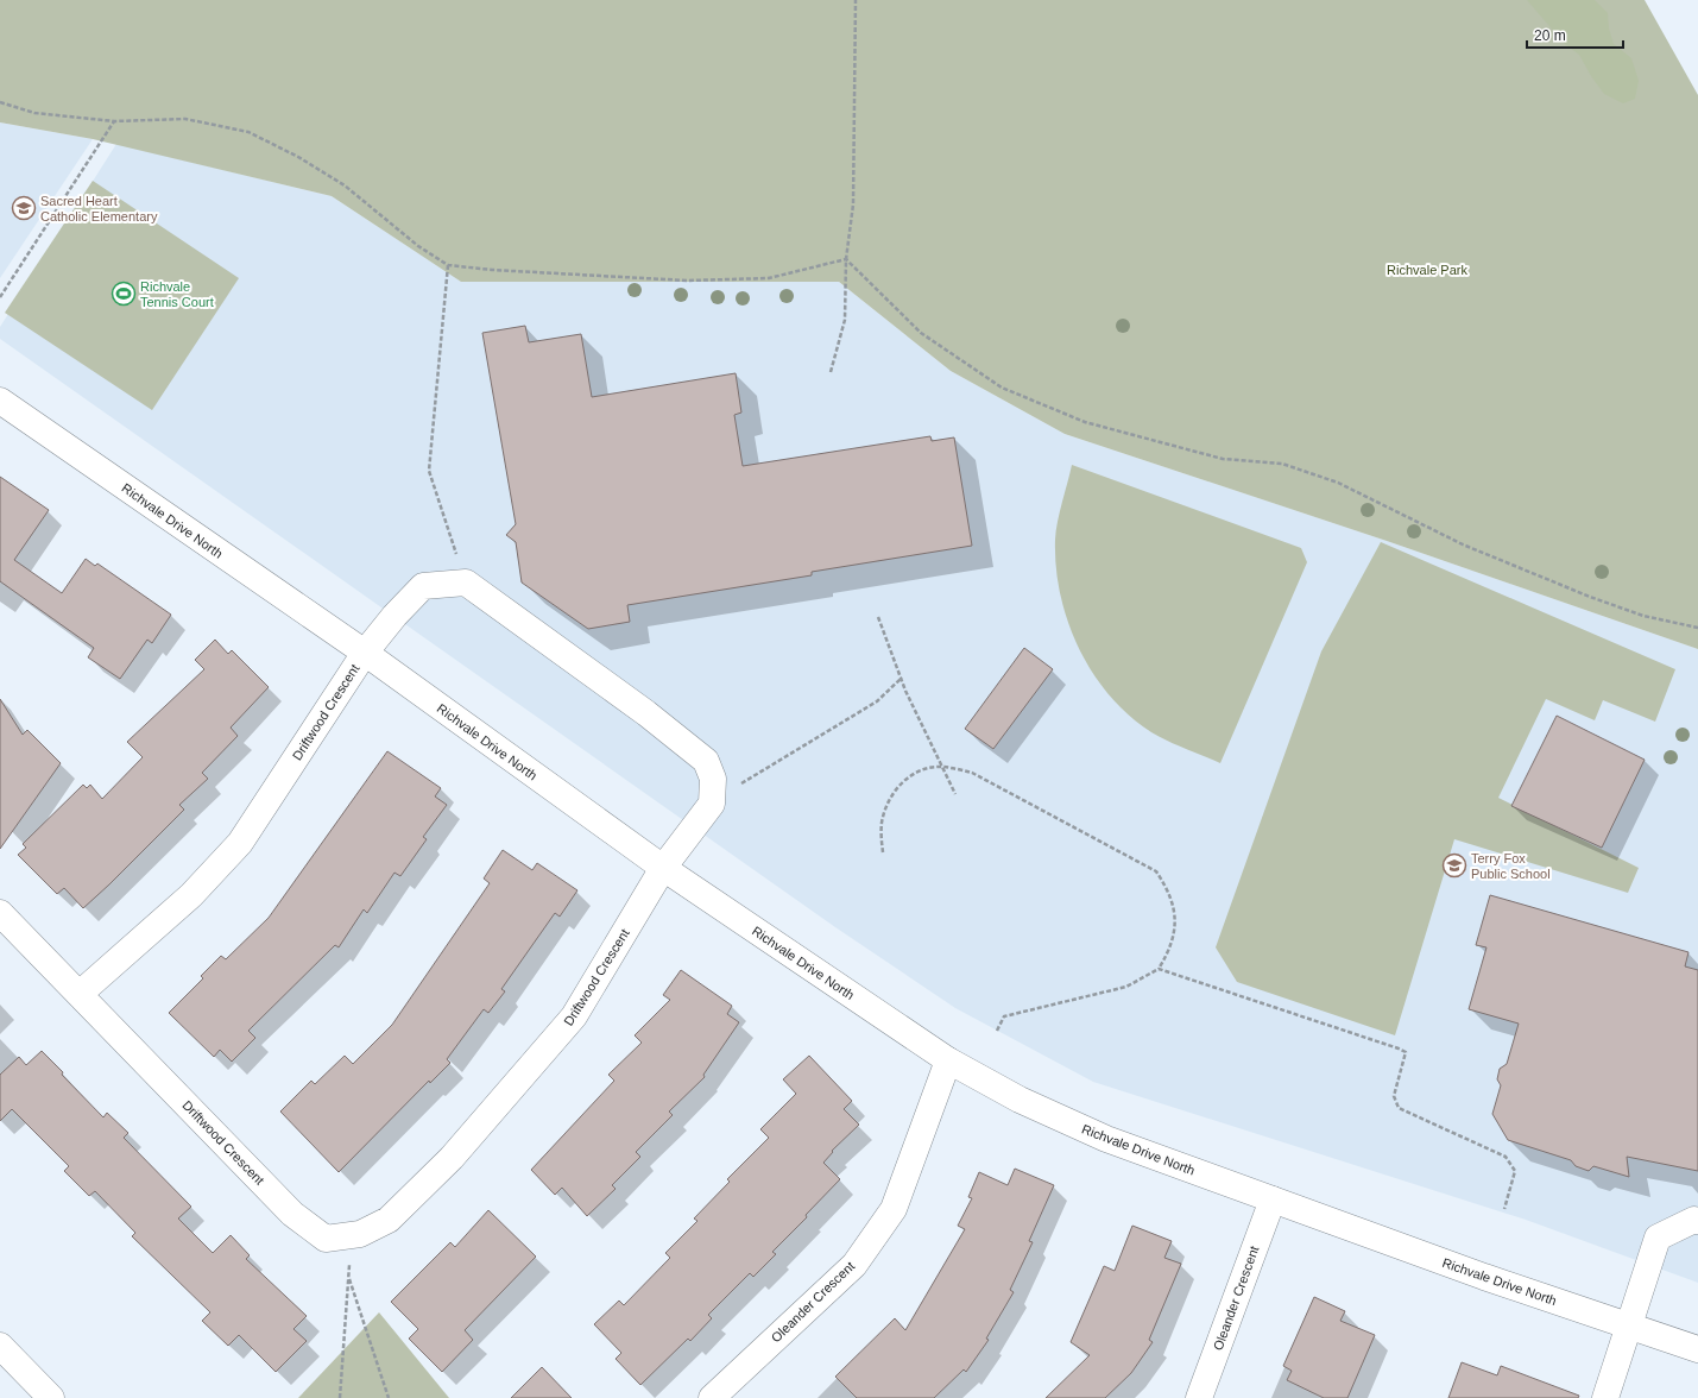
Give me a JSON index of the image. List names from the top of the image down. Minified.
{"streets":{"street":["Richvale Drive North","Driftwood Crescent","Oleander Crescent"]},"crossings":[["Richvale Drive North","Driftwood Crescent"],["Richvale Drive North","Oleander Crescent"]],"parks":["Richvale Park"],"places":{"school or university":["Sacred Heart Catholic Elementary","Terry Fox Public School"],"sports":["Richvale Tennis Court"]},"scale_bar":"20 m"}
